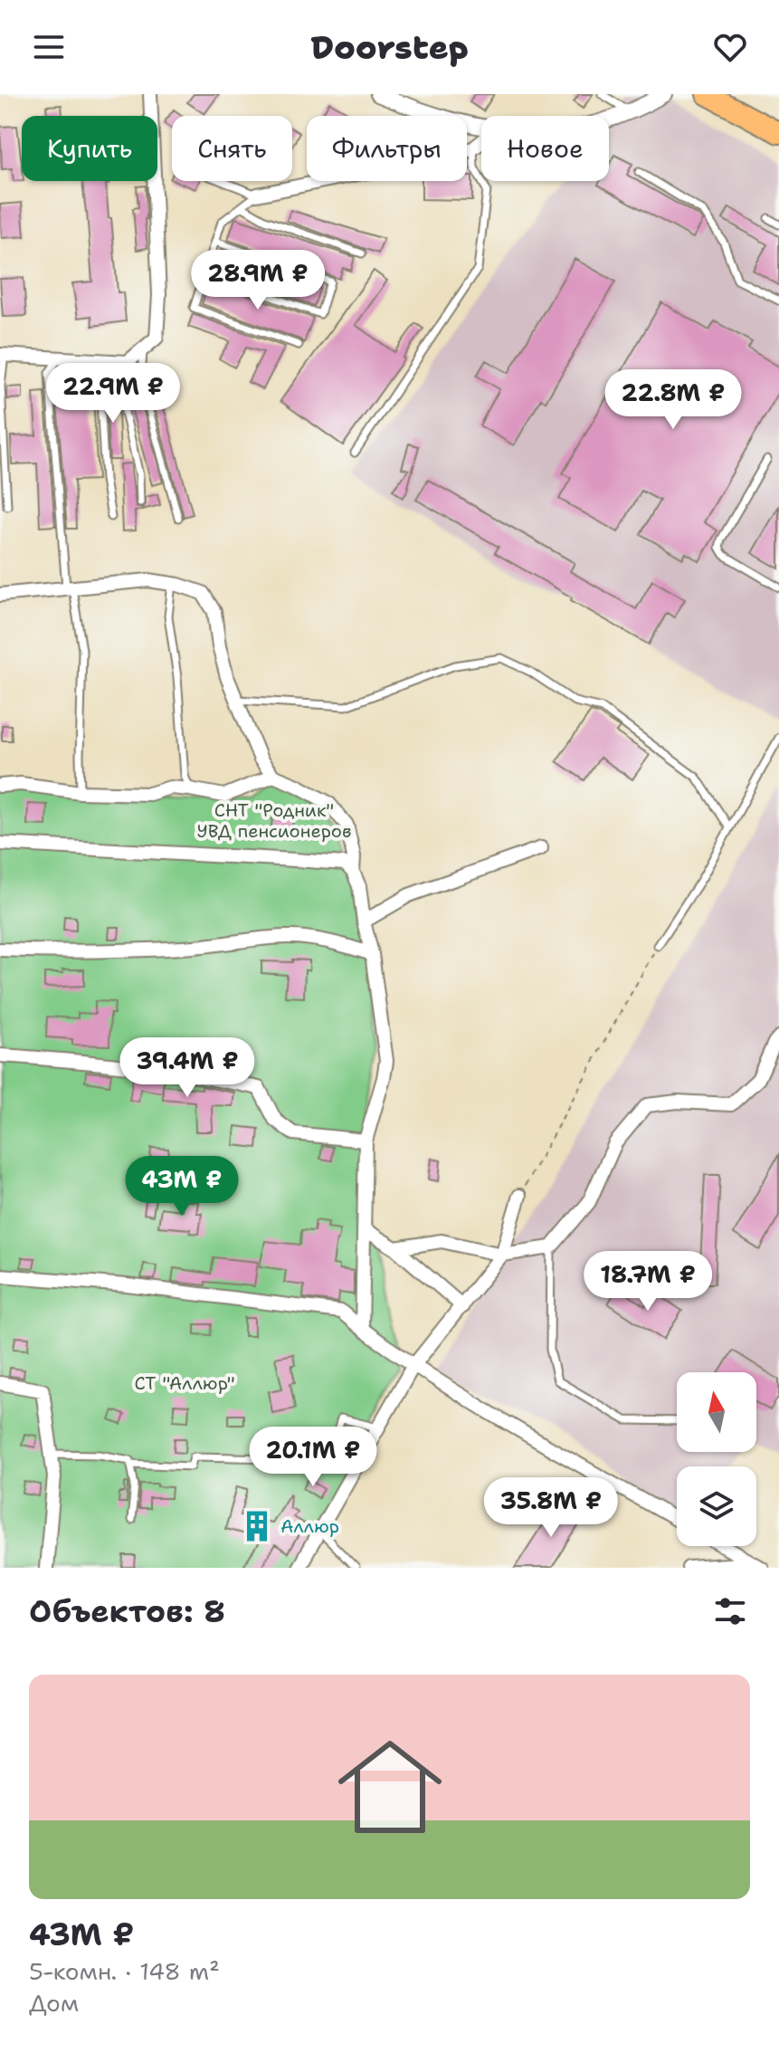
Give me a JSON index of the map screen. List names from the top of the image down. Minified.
{"parks":["СНТ \"Родник\" УВД пенсионеров","СТ \"Аллюр\""],"places":{"building":["Аллюр"]},"north":"top","page":{"header":"Doorstep","chip":["Купить","Снять","Фильтры","Новое"],"price":["28.9M ₽","22.9M ₽","22.8M ₽","39.4M ₽","43M ₽","18.7M ₽","20.1M ₽","35.8M ₽"],"heading":"Объектов: 8","list":[{"name":"43M ₽","note":"5-комн. · 148 m² · Дом"}]}}
